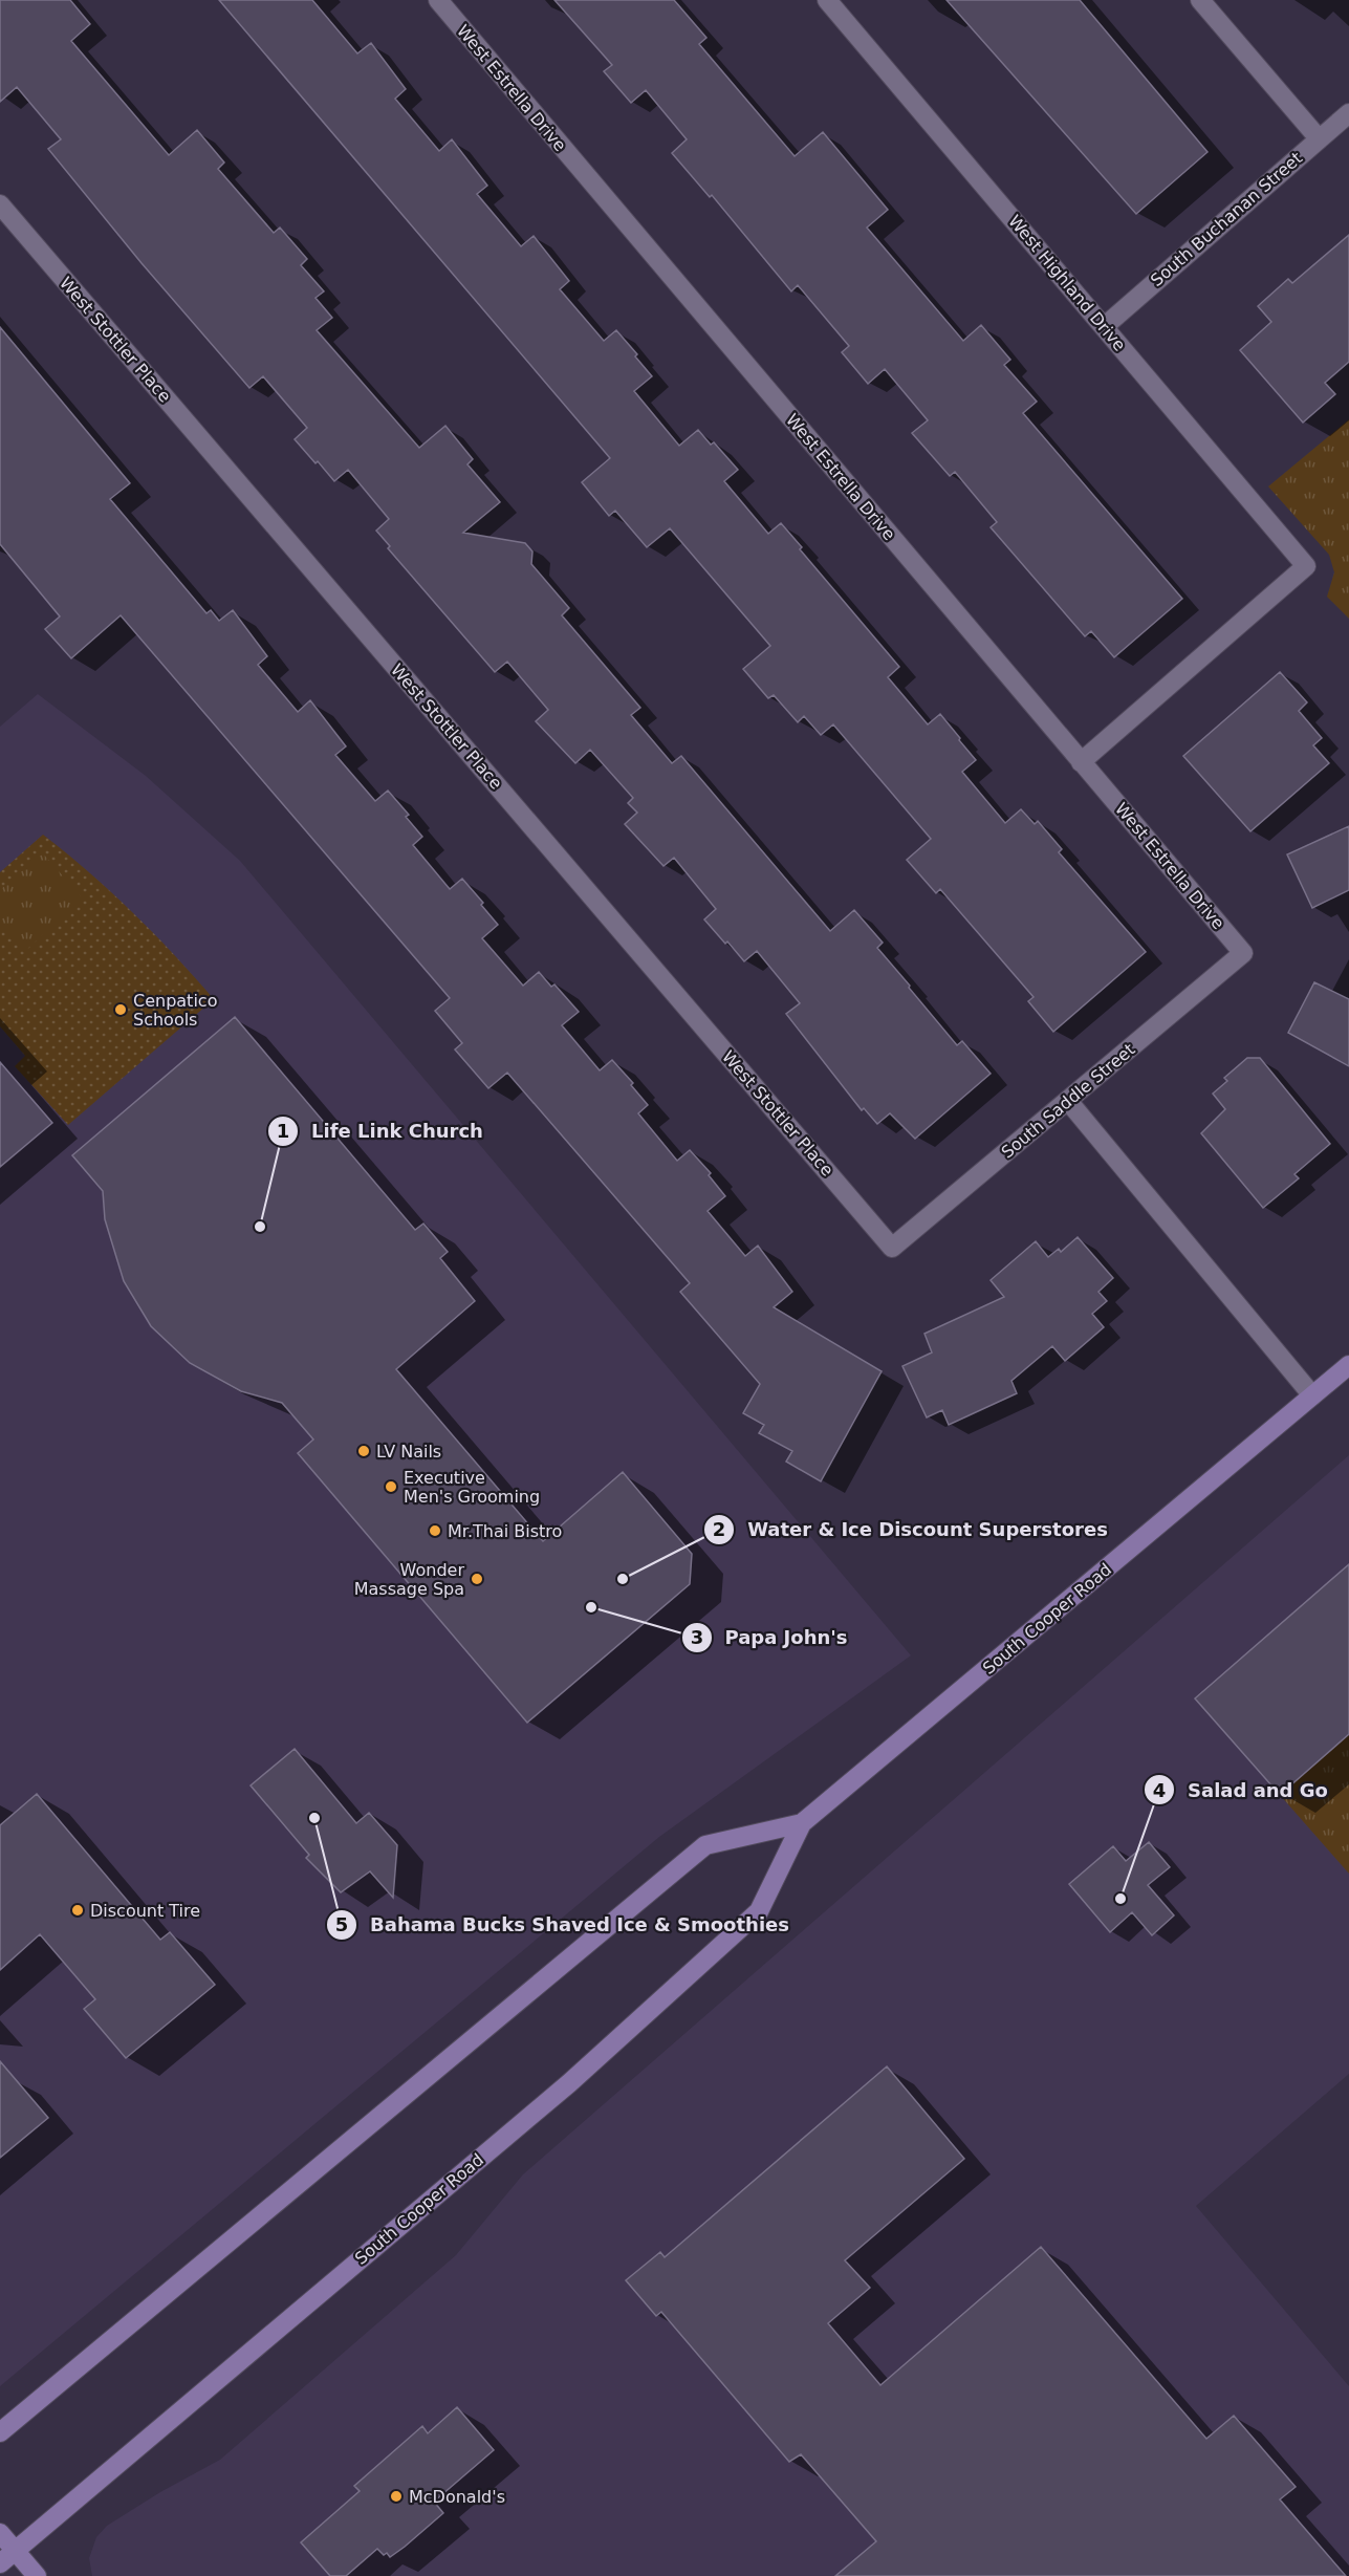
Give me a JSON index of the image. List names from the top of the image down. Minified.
{"streets":{"main road":["South Cooper Road"],"street":["West Estrella Drive","South Buchanan Street","West Highland Drive","West Stottler Place","South Saddle Street"]},"crossings":[["West Estrella Drive","West Highland Drive"],["West Estrella Drive","South Saddle Street"],["South Buchanan Street","West Highland Drive"],["West Stottler Place","South Saddle Street"]],"places":["Cenpatico Schools","Life Link Church","LV Nails","Executive Men's Grooming","Mr.Thai Bistro","Wonder Massage Spa","Water & Ice Discount Superstores","Papa John's","Bahama Bucks Shaved Ice & Smoothies","Salad and Go","Discount Tire","McDonald's"]}
